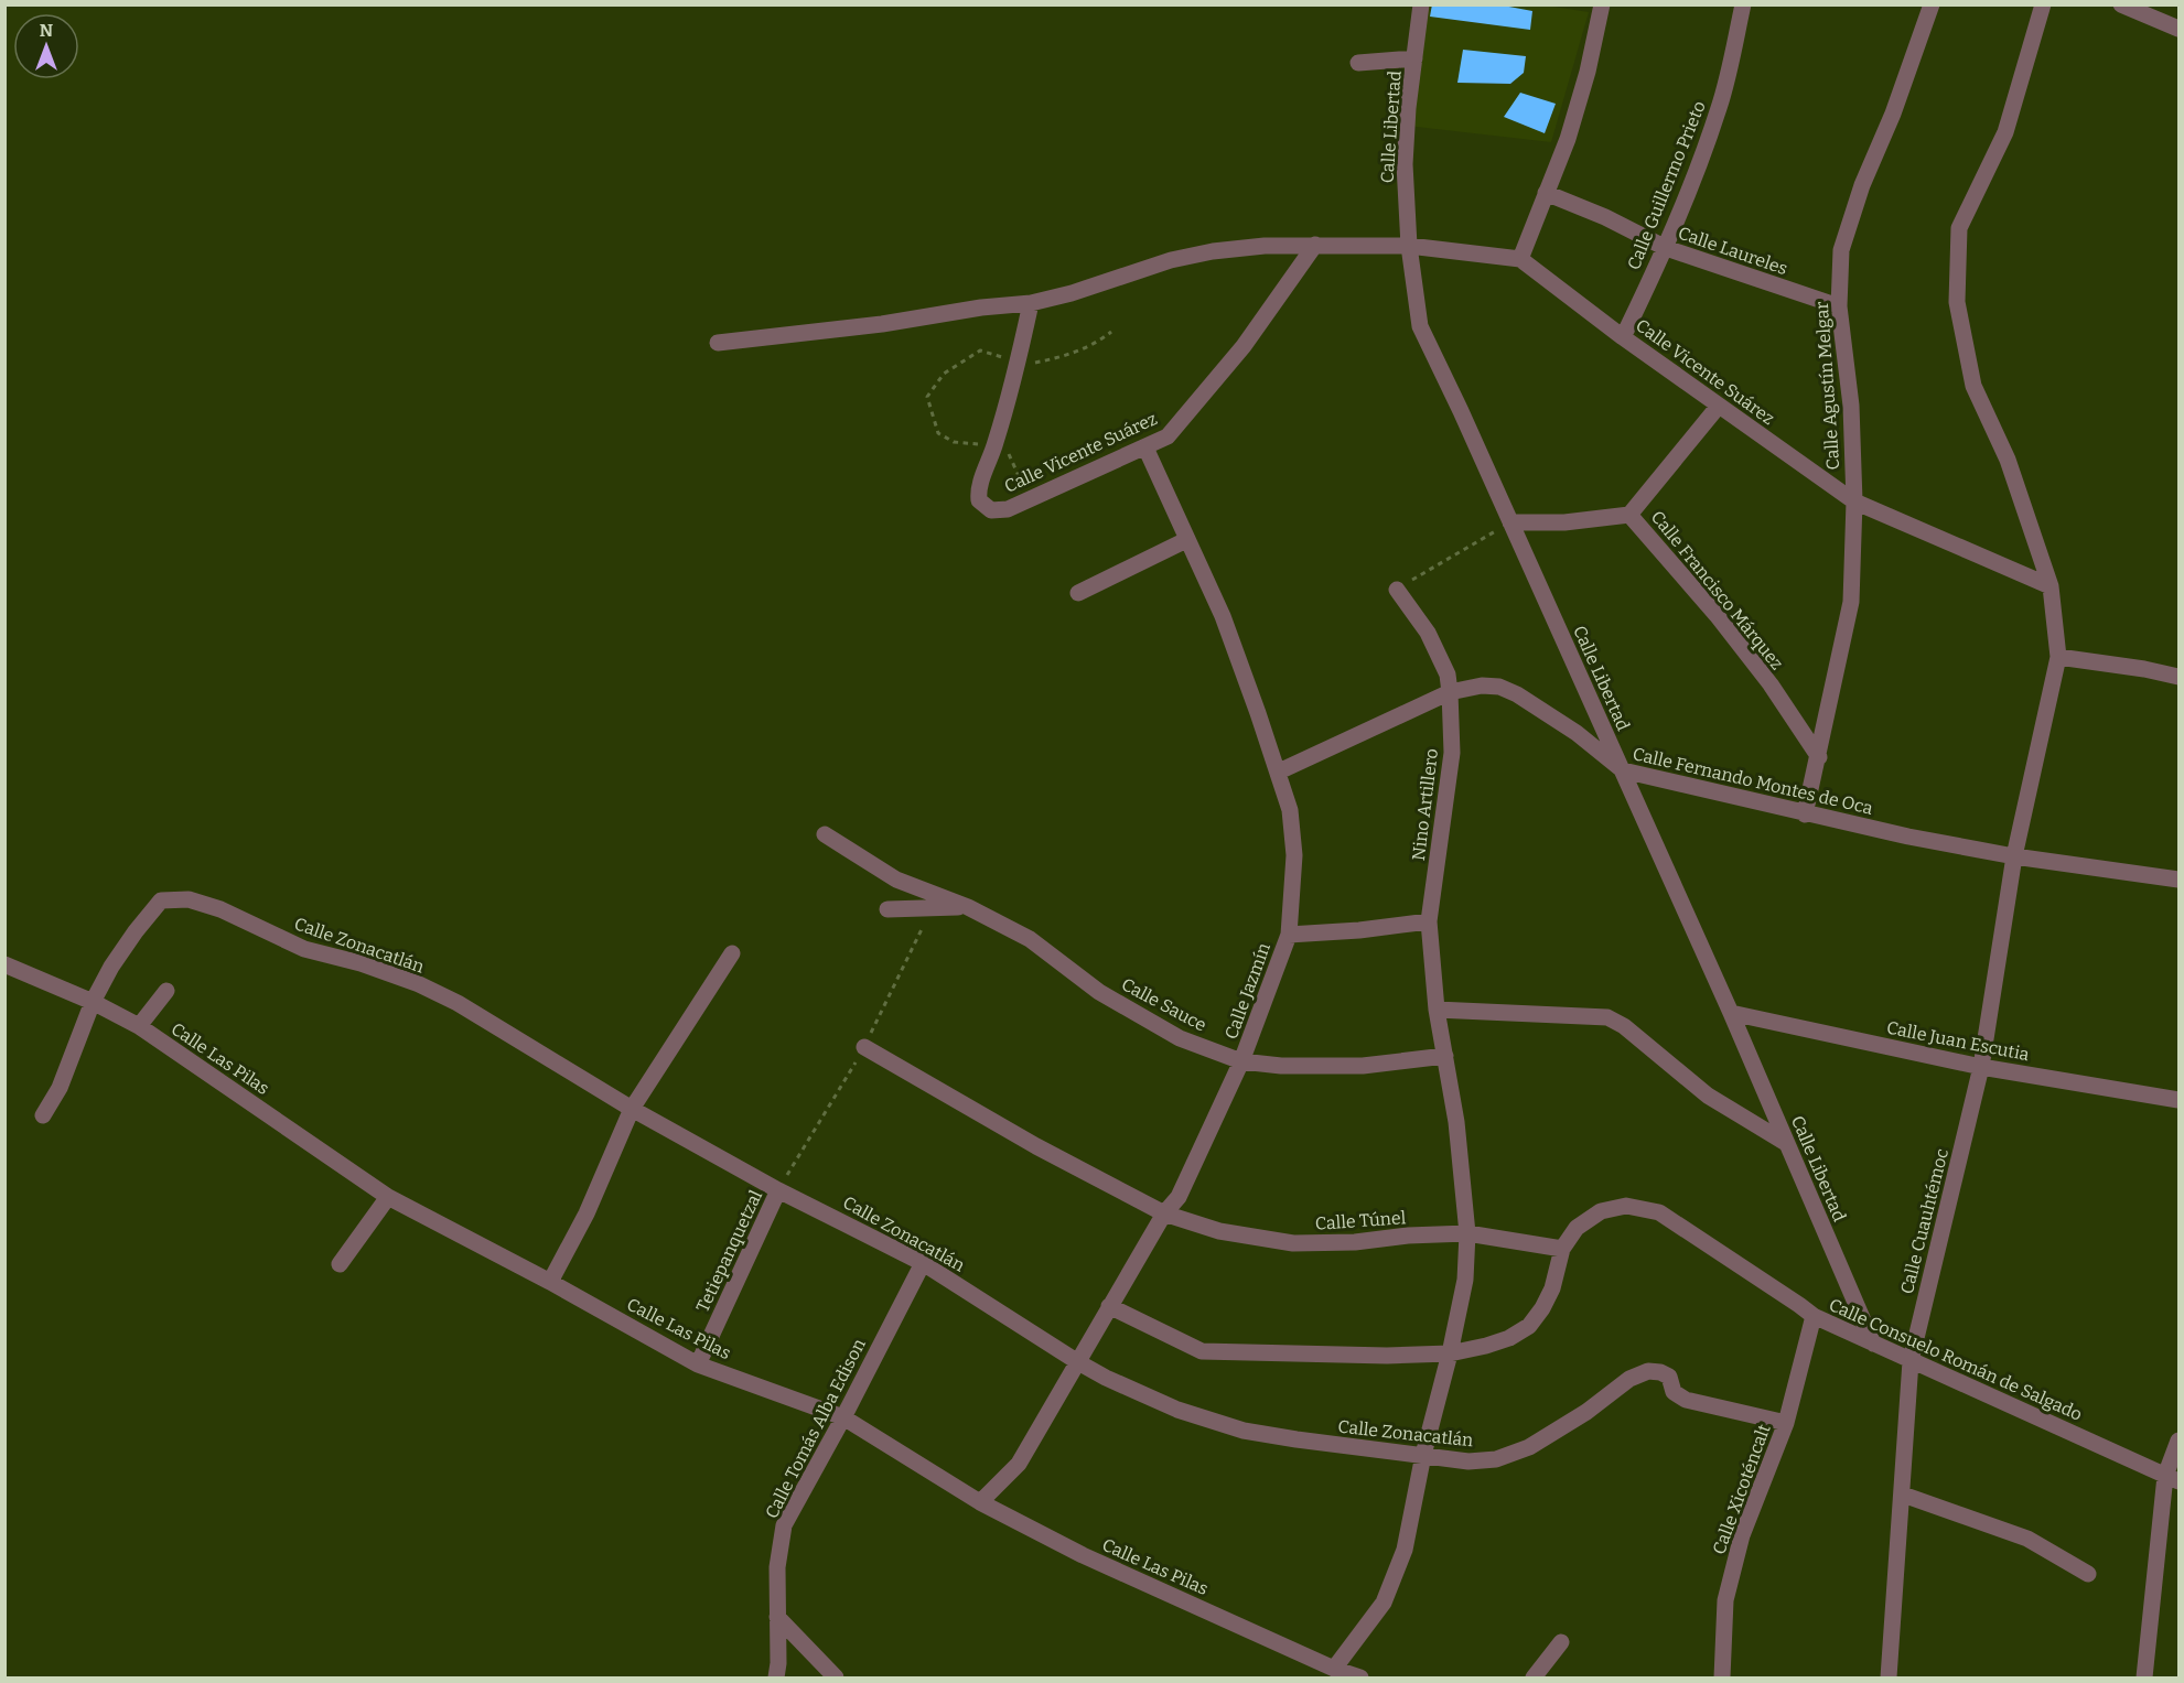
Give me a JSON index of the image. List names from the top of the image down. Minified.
{"streets":{"street":["Calle Libertad","Calle Guillermo Prieto","Calle Laureles","Calle Vicente Suárez","Calle Agustín Melgar","Calle Francisco Márquez","Calle Fernando Montes de Oca","Nino Artillero","Calle Zonacatlán","Calle Jazmín","Calle Sauce","Calle Juan Escutia","Calle Las Pilas","Calle Túnel","Calle Cuauhtémoc","Tetiepanquetzal","Calle Consuelo Román de Salgado","Calle Tomás Alba Edison","Calle Xicoténcalt"]},"crossings":[["Calle Libertad","Calle Francisco Márquez"],["Calle Libertad","Calle Fernando Montes de Oca"],["Calle Libertad","Calle Juan Escutia"],["Calle Libertad","Calle Consuelo Román de Salgado"],["Calle Guillermo Prieto","Calle Laureles"],["Calle Guillermo Prieto","Calle Vicente Suárez"],["Calle Laureles","Calle Agustín Melgar"],["Calle Vicente Suárez","Calle Agustín Melgar"],["Calle Vicente Suárez","Calle Jazmín"],["Calle Vicente Suárez","Calle Cuauhtémoc"],["Calle Agustín Melgar","Calle Francisco Márquez"],["Calle Agustín Melgar","Calle Fernando Montes de Oca"],["Calle Fernando Montes de Oca","Nino Artillero"],["Calle Fernando Montes de Oca","Calle Jazmín"],["Calle Fernando Montes de Oca","Calle Cuauhtémoc"],["Nino Artillero","Calle Zonacatlán"],["Nino Artillero","Calle Sauce"],["Nino Artillero","Calle Las Pilas"],["Nino Artillero","Calle Túnel"],["Nino Artillero","Calle Consuelo Román de Salgado"],["Calle Zonacatlán","Calle Jazmín"],["Calle Zonacatlán","Calle Las Pilas"],["Calle Zonacatlán","Tetiepanquetzal"],["Calle Zonacatlán","Calle Tomás Alba Edison"],["Calle Zonacatlán","Calle Xicoténcalt"],["Calle Jazmín","Calle Sauce"],["Calle Jazmín","Calle Las Pilas"],["Calle Jazmín","Calle Túnel"],["Calle Jazmín","Calle Consuelo Román de Salgado"],["Calle Juan Escutia","Calle Cuauhtémoc"],["Calle Las Pilas","Tetiepanquetzal"],["Calle Las Pilas","Calle Tomás Alba Edison"],["Calle Túnel","Calle Consuelo Román de Salgado"],["Calle Cuauhtémoc","Calle Consuelo Román de Salgado"],["Calle Consuelo Román de Salgado","Calle Xicoténcalt"]],"north":"top"}
